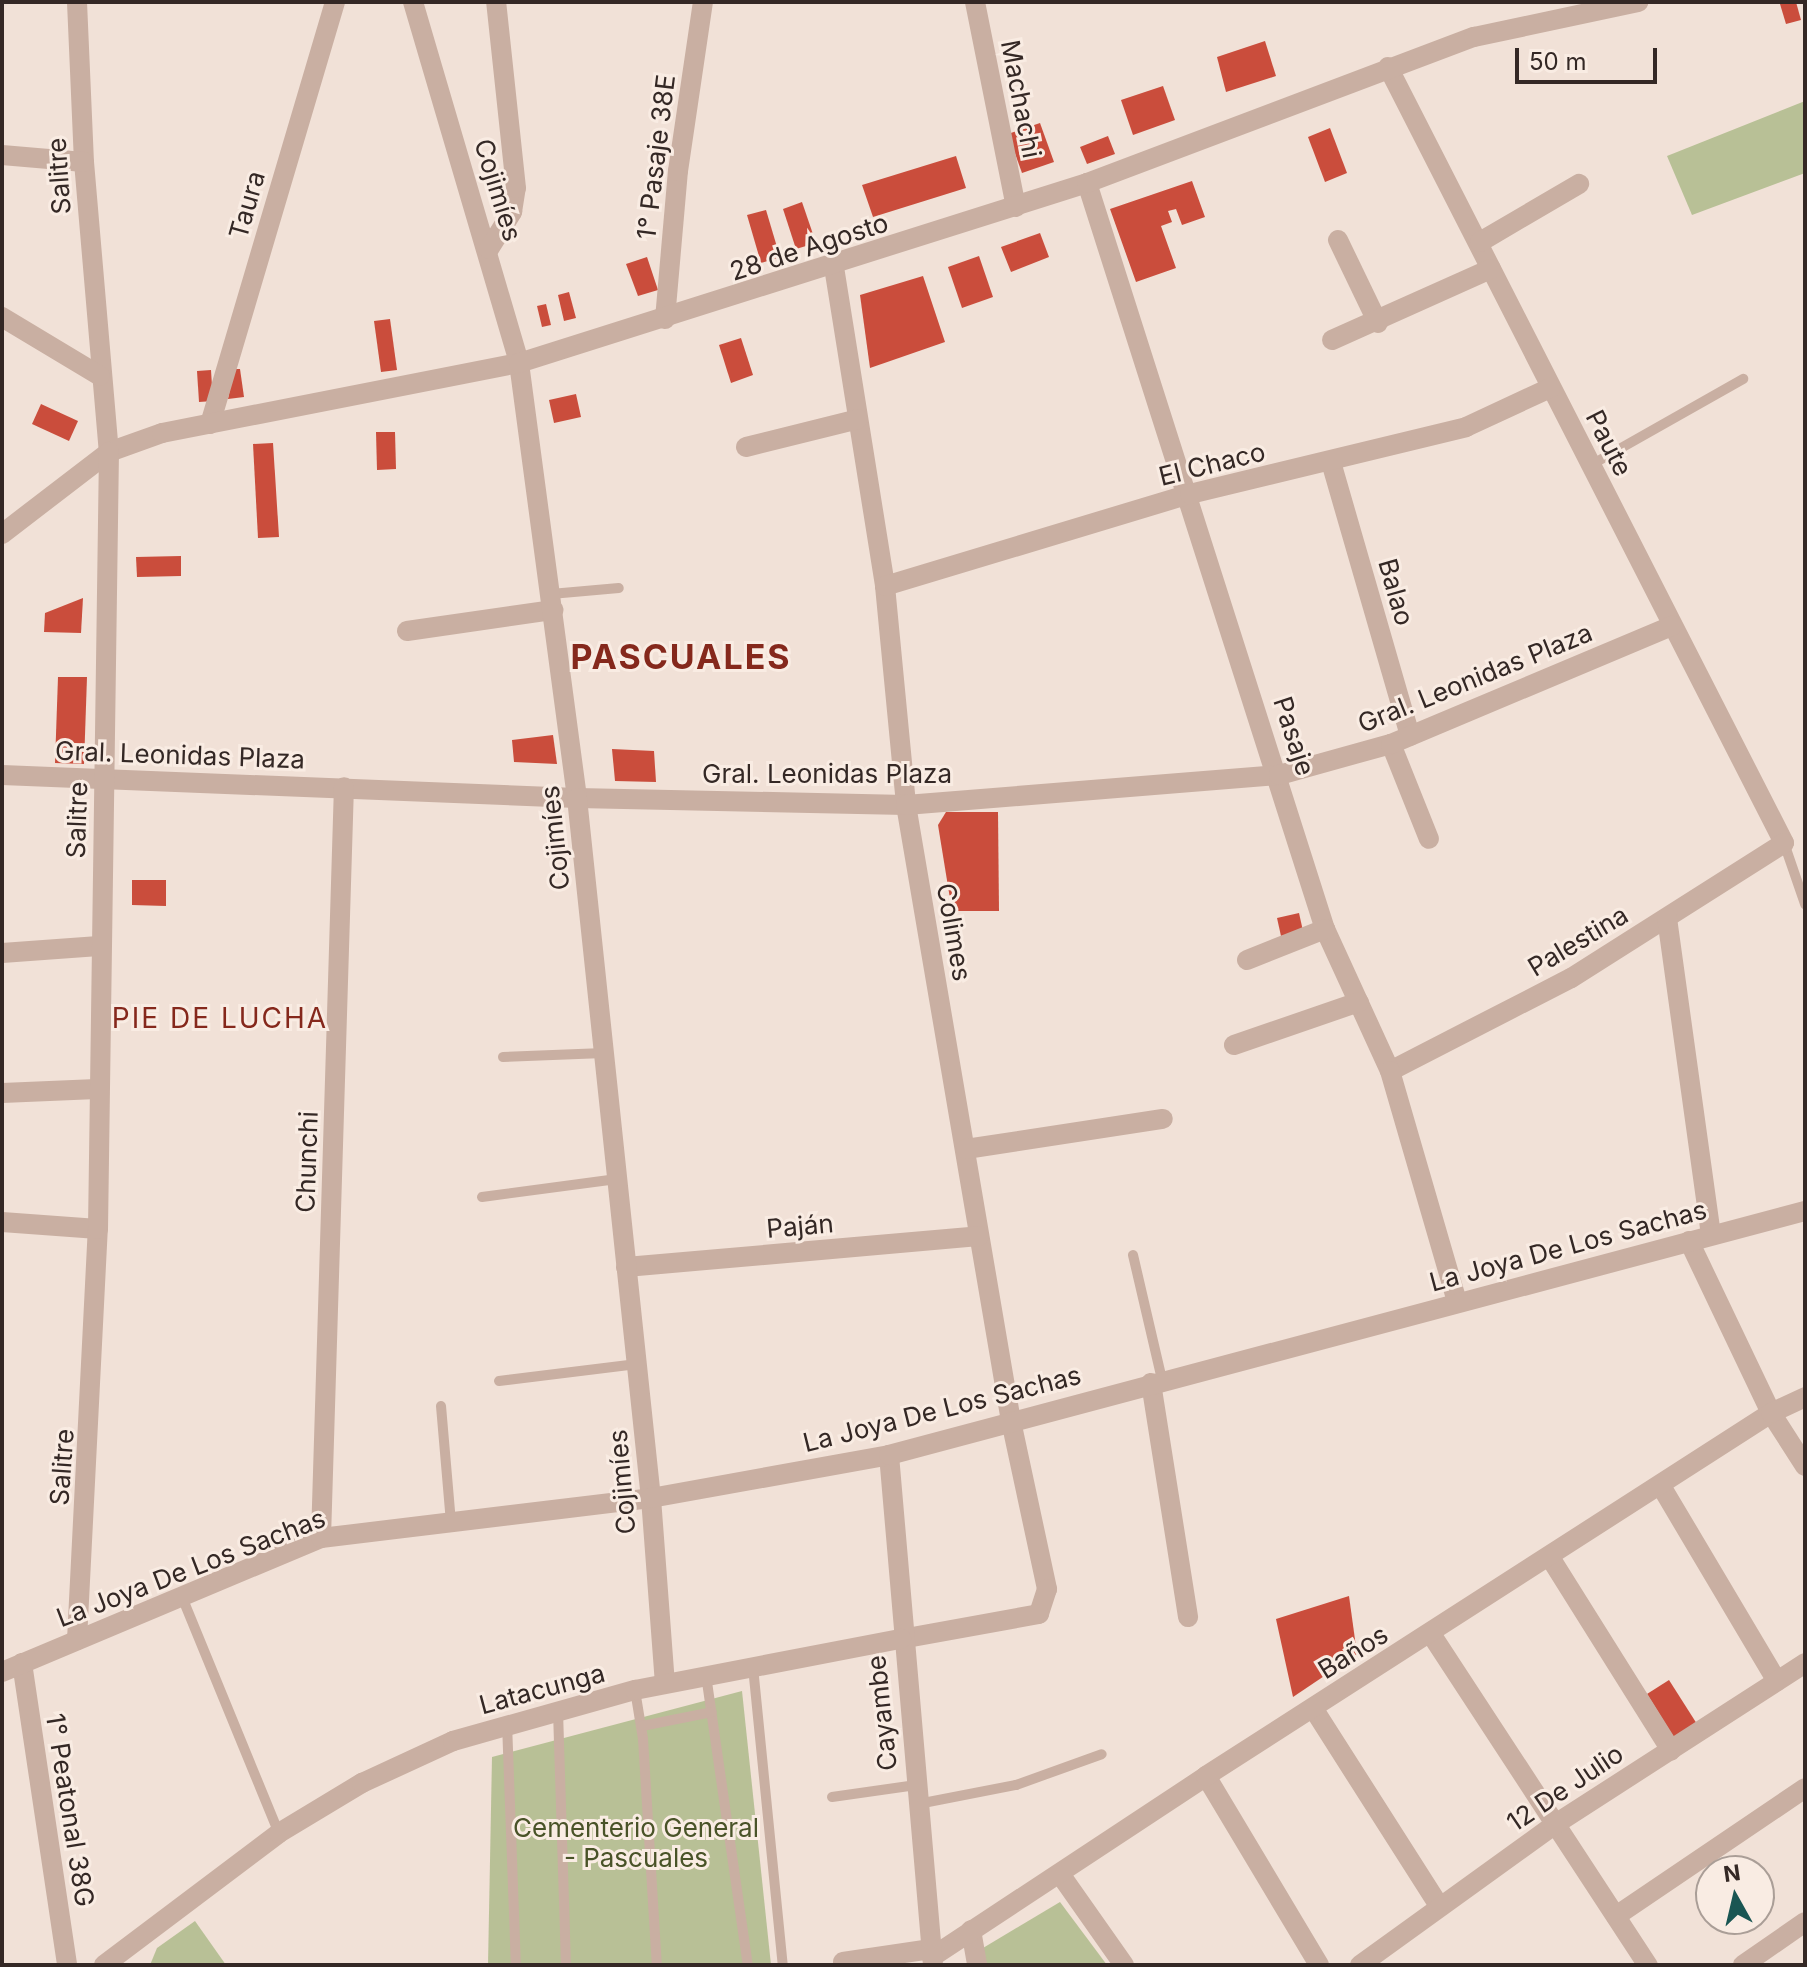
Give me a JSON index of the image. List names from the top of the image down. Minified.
{"streets":{"street":["Machachi","1° Pasaje 38E","Salitre","Cojimíes","Taura","28 de Agosto","Paute","El Chaco","Balao","Gral. Leonidas Plaza","Pasaje","Colimes","Palestina","Chunchi","Paján","La Joya De Los Sachas","Baños","Latacunga","Cayambe","12 De Julio","1° Peatonal 38G"]},"crossings":[["Machachi","28 de Agosto"],["1° Pasaje 38E","28 de Agosto"],["Salitre","28 de Agosto"],["Salitre","Gral. Leonidas Plaza"],["Salitre","La Joya De Los Sachas"],["Cojimíes","28 de Agosto"],["Cojimíes","Gral. Leonidas Plaza"],["Cojimíes","Paján"],["Cojimíes","La Joya De Los Sachas"],["Cojimíes","Latacunga"],["Taura","28 de Agosto"],["28 de Agosto","Paute"],["28 de Agosto","Pasaje"],["28 de Agosto","Colimes"],["Paute","El Chaco"],["Paute","Gral. Leonidas Plaza"],["Paute","Palestina"],["El Chaco","Balao"],["El Chaco","Pasaje"],["El Chaco","Colimes"],["Balao","Gral. Leonidas Plaza"],["Gral. Leonidas Plaza","Pasaje"],["Gral. Leonidas Plaza","Colimes"],["Gral. Leonidas Plaza","Chunchi"],["Pasaje","Palestina"],["Pasaje","La Joya De Los Sachas"],["Colimes","Paján"],["Colimes","La Joya De Los Sachas"],["Colimes","Latacunga"],["Chunchi","La Joya De Los Sachas"],["La Joya De Los Sachas","Cayambe"],["La Joya De Los Sachas","1° Peatonal 38G"],["Baños","Cayambe"],["Latacunga","Cayambe"]],"districts":["PASCUALES","PIE DE LUCHA"],"parks":["Cementerio General - Pascuales"],"scale_bar":"50 m","north":"top"}
